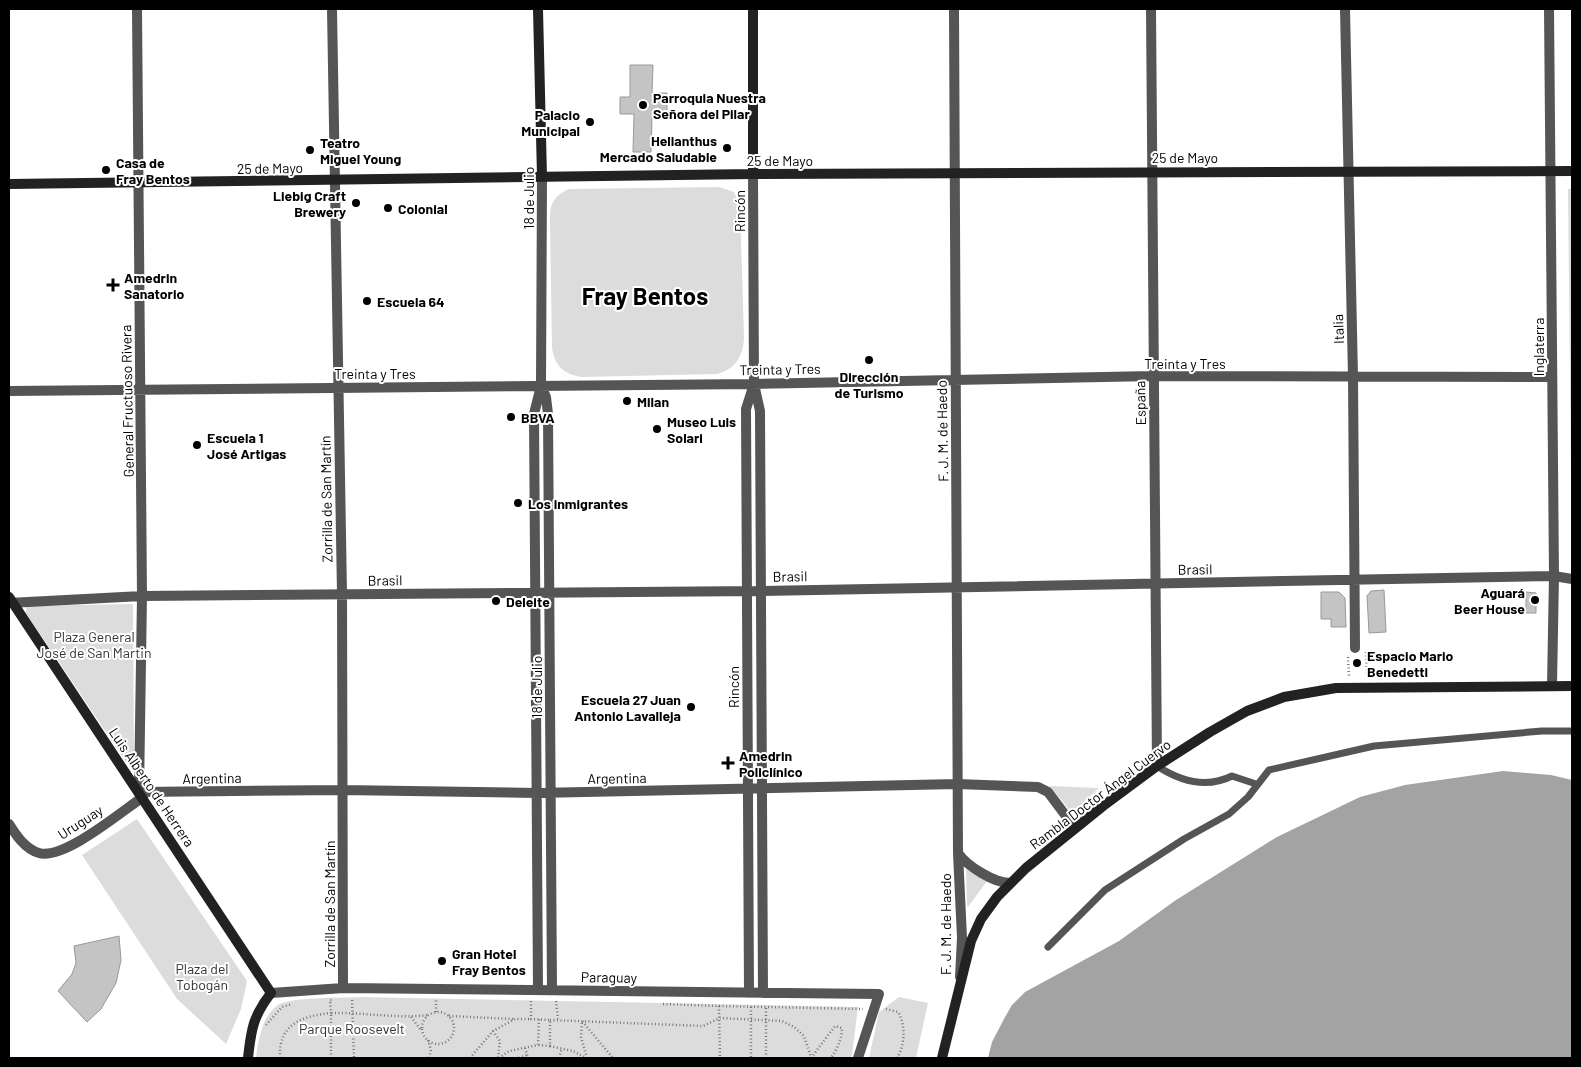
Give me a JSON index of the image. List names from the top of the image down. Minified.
{"streets":{"street":["25 de Mayo","18 de Julio","Rincón","Italia","Inglaterra","Treinta y Tres","General Fructuoso Rivera","España","F. J. M. de Haedo","Zorrilla de San Martín","Brasil","Argentina","Luis Alberto de Herrera","Rambla Doctor Ángel Cuervo","Uruguay","Paraguay"]},"crossings":[["25 de Mayo","18 de Julio"],["25 de Mayo","Rincón"],["25 de Mayo","Italia"],["25 de Mayo","Inglaterra"],["25 de Mayo","General Fructuoso Rivera"],["25 de Mayo","España"],["25 de Mayo","F. J. M. de Haedo"],["25 de Mayo","Zorrilla de San Martín"],["18 de Julio","Treinta y Tres"],["18 de Julio","Brasil"],["18 de Julio","Argentina"],["18 de Julio","Paraguay"],["Rincón","Treinta y Tres"],["Rincón","Brasil"],["Rincón","Argentina"],["Rincón","Paraguay"],["Italia","Treinta y Tres"],["Italia","Brasil"],["Inglaterra","Treinta y Tres"],["Inglaterra","Brasil"],["Inglaterra","Rambla Doctor Ángel Cuervo"],["Treinta y Tres","General Fructuoso Rivera"],["Treinta y Tres","España"],["Treinta y Tres","F. J. M. de Haedo"],["Treinta y Tres","Zorrilla de San Martín"],["General Fructuoso Rivera","Brasil"],["General Fructuoso Rivera","Argentina"],["General Fructuoso Rivera","Luis Alberto de Herrera"],["General Fructuoso Rivera","Uruguay"],["España","Brasil"],["España","Rambla Doctor Ángel Cuervo"],["F. J. M. de Haedo","Brasil"],["F. J. M. de Haedo","Argentina"],["F. J. M. de Haedo","Rambla Doctor Ángel Cuervo"],["Zorrilla de San Martín","Brasil"],["Zorrilla de San Martín","Argentina"],["Zorrilla de San Martín","Paraguay"],["Brasil","Luis Alberto de Herrera"],["Argentina","Luis Alberto de Herrera"],["Argentina","Rambla Doctor Ángel Cuervo"],["Argentina","Uruguay"],["Luis Alberto de Herrera","Uruguay"],["Luis Alberto de Herrera","Paraguay"]],"districts":["Fray Bentos"],"parks":["Plaza General José de San Martin","Plaza del Tobogán","Parque Roosevelt"],"places":{"other":["Parroquia Nuestra Señora del Pilar","Palacio Municipal","Helianthus Mercado Saludable","Teatro Miguel Young","Casa de Fray Bentos","Liebig Craft Brewery","Colonial","Escuela 64","Dirección de Turismo","Milan","BBVA","Museo Luis Solari","Escuela 1 José Artigas","Los inmigrantes","Aguará Beer House","Deleite","Espacio Mario Benedetti","Escuela 27 Juan Antonio Lavalleja","Gran Hotel Fray Bentos"],"health":["Amedrin Sanatorio","Amedrin Policlínico"]}}
